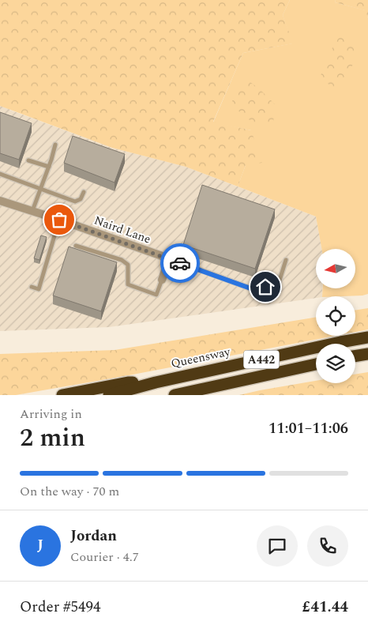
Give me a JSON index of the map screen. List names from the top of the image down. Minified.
{"streets":{"highway":["Queensway","A442"],"street":["Naird Lane"]},"crossings":[["Queensway","A442"]],"north":"left","page":{"heading":["2 min","Arriving in","11:01–11:06"],"panel":["Jordan","Courier · 4.7","Order #5494","£41.44"],"bar":"On the way · 70 m","round":"J"}}
